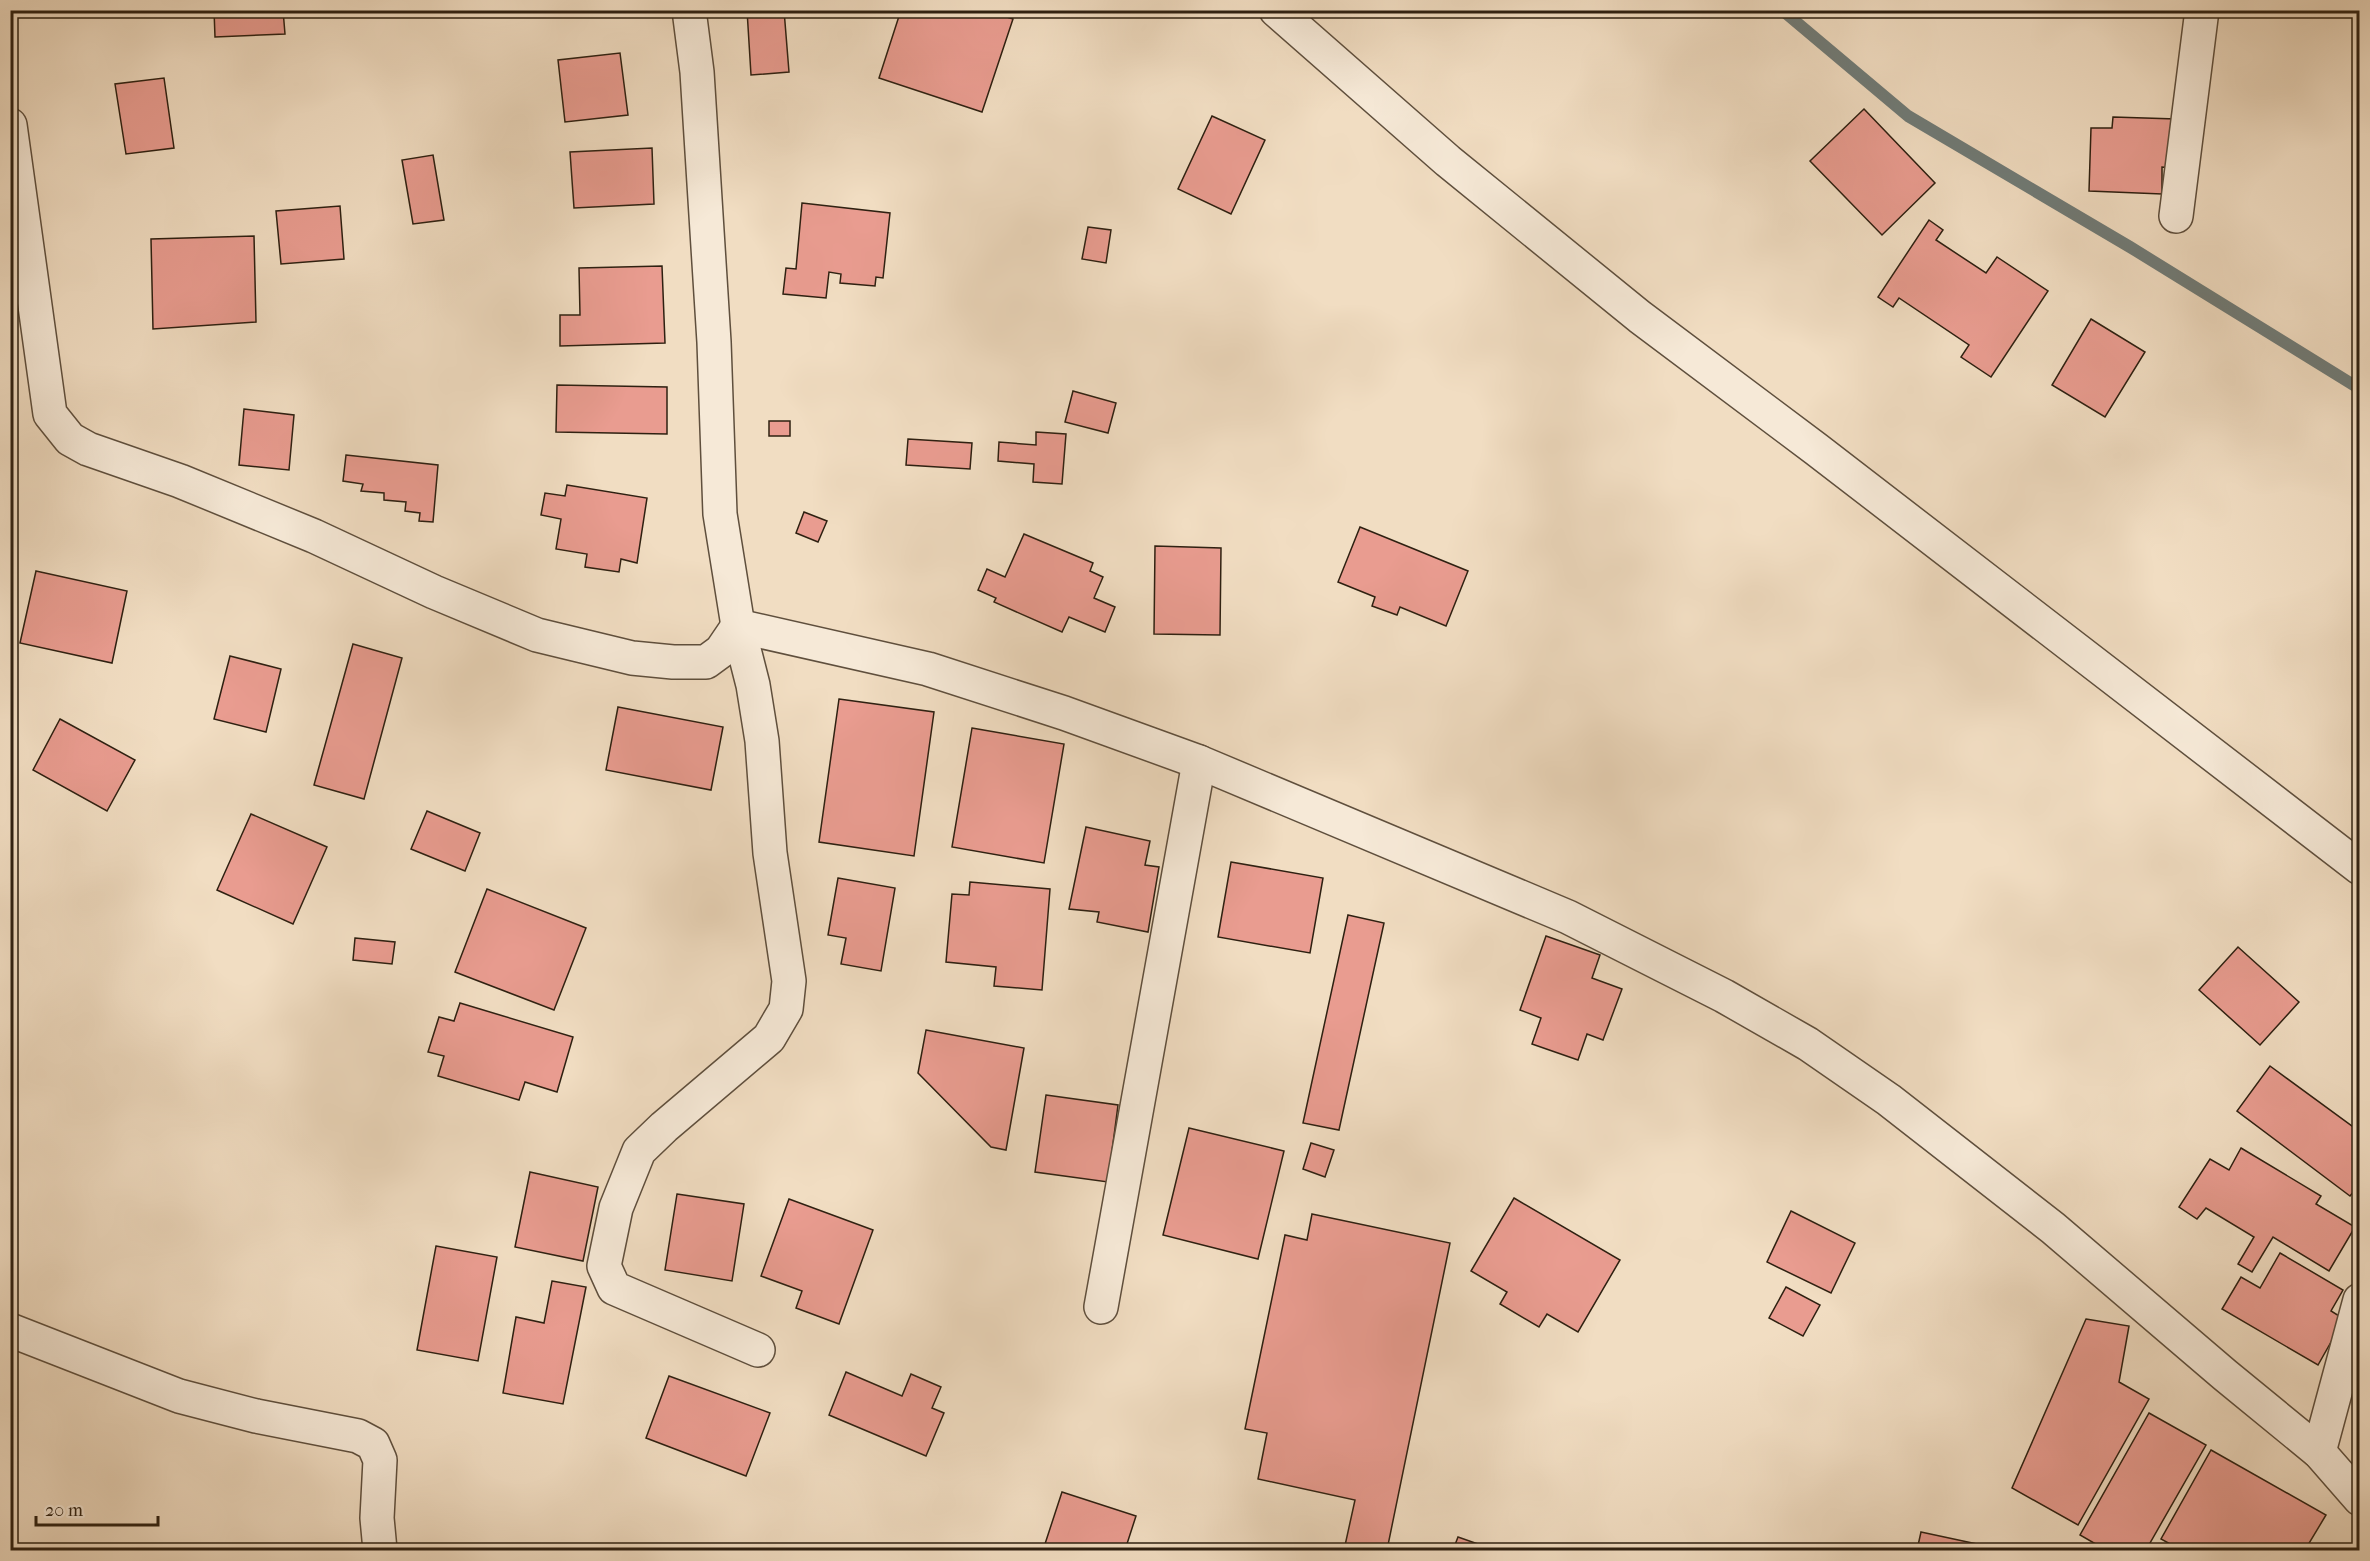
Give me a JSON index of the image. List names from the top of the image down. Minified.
{"scale_bar":"20 m"}
